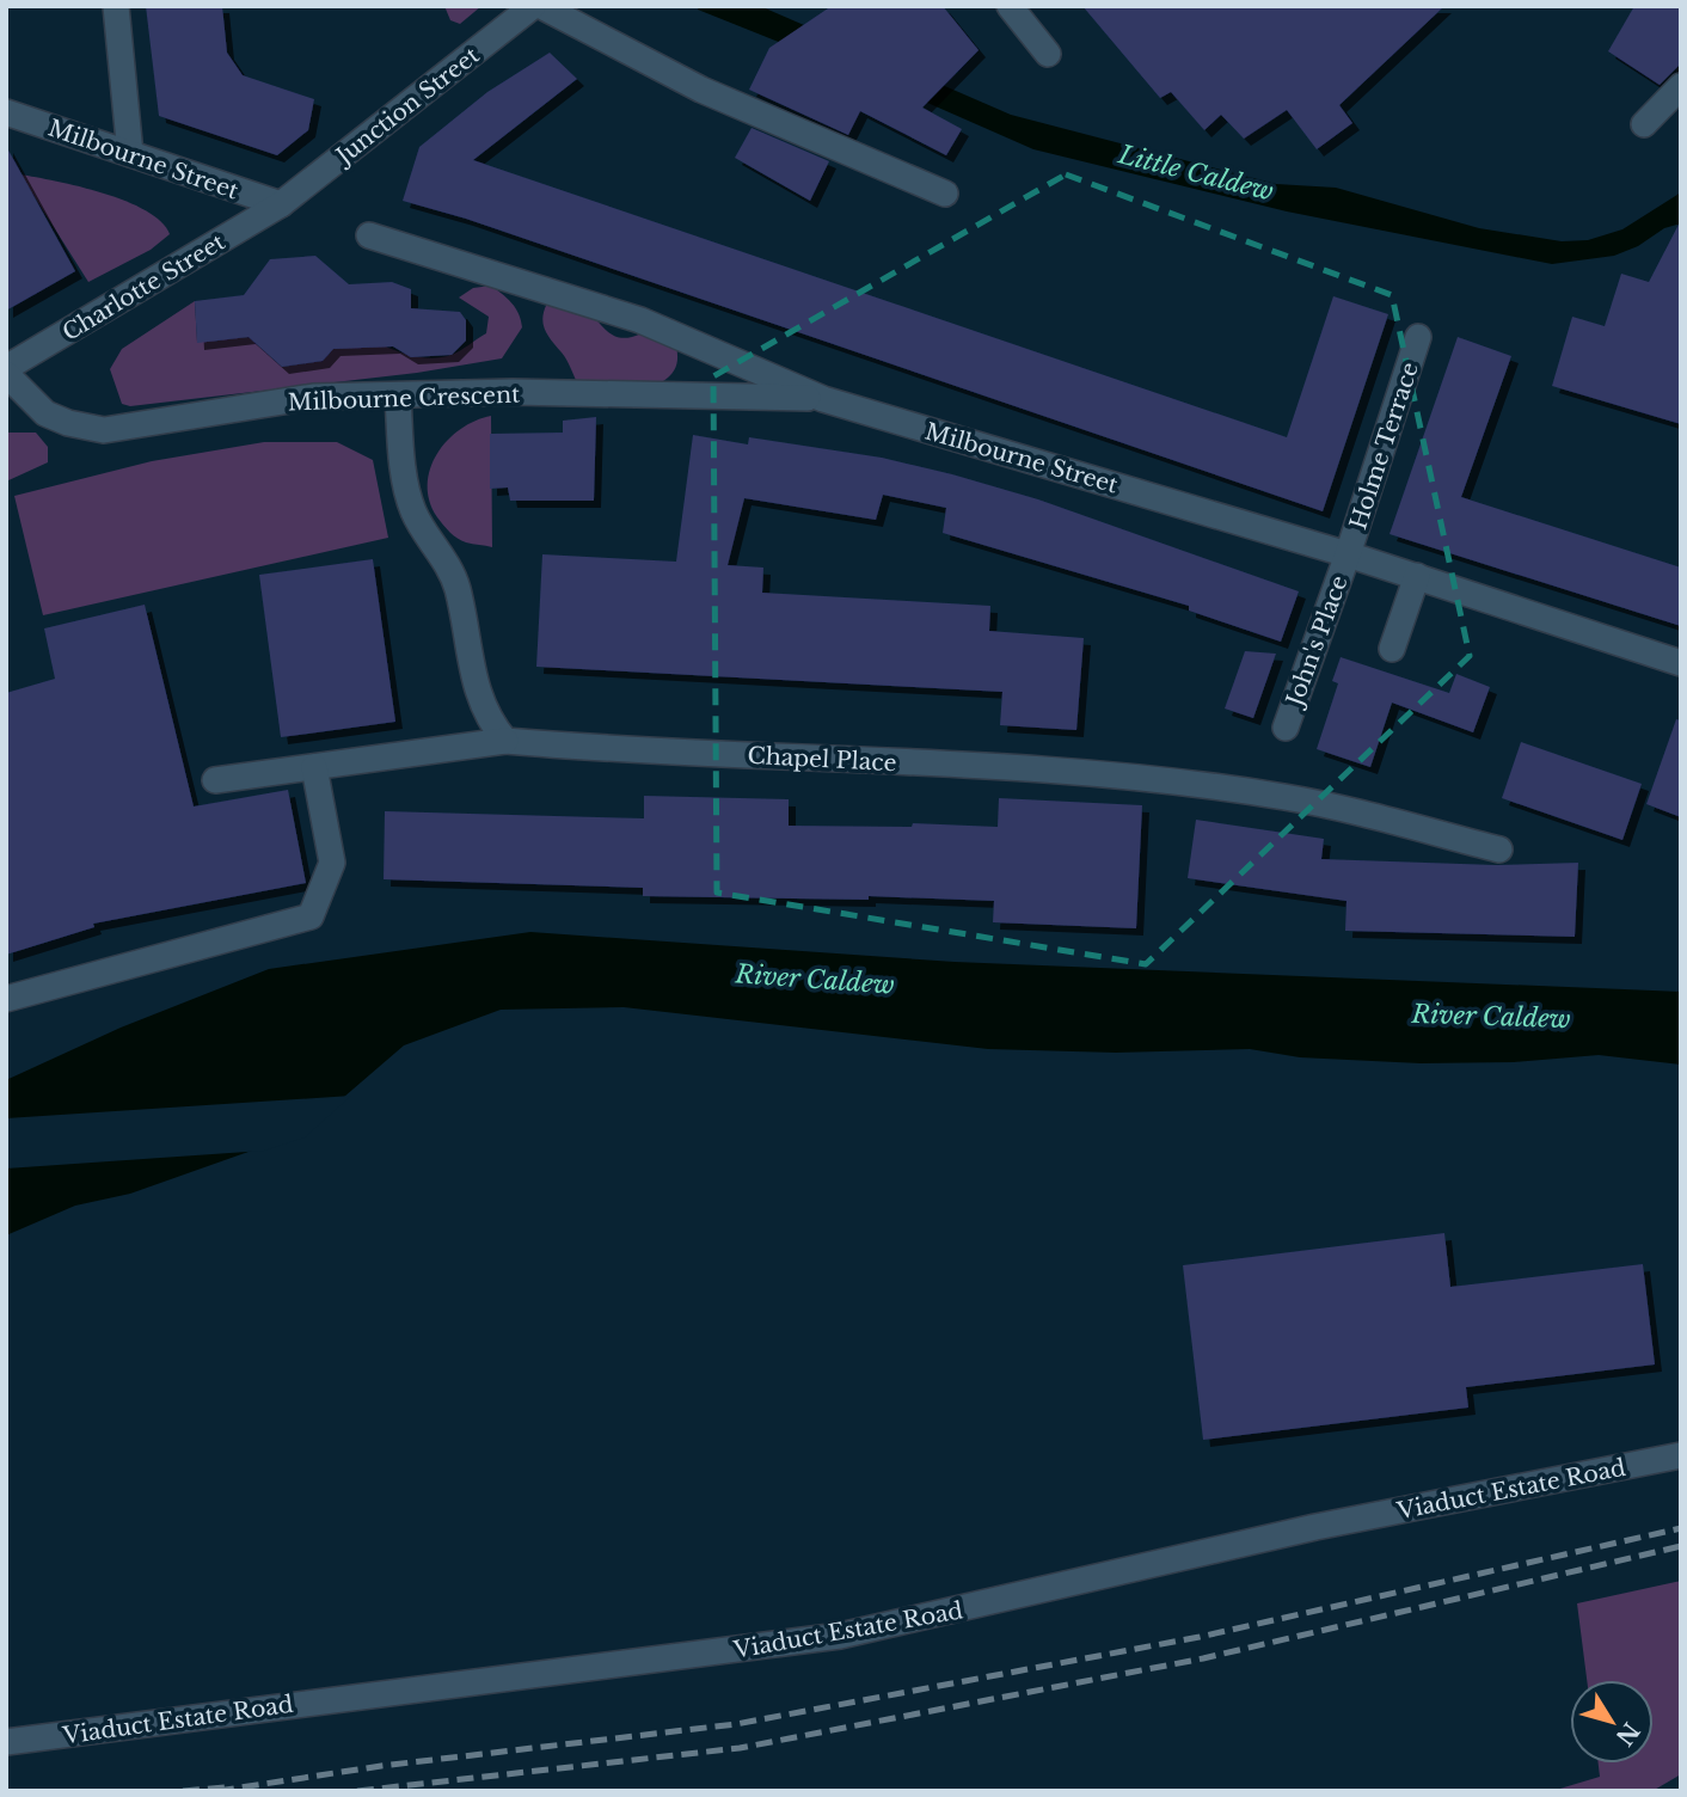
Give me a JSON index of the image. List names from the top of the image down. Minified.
{"streets":{"street":["Junction Street","Milbourne Street","Charlotte Street","Milbourne Crescent","Holme Terrace","John's Place","Chapel Place","Viaduct Estate Road"]},"crossings":[["Junction Street","Milbourne Street"],["Junction Street","Charlotte Street"],["Milbourne Street","Charlotte Street"],["Milbourne Street","Milbourne Crescent"],["Milbourne Street","Holme Terrace"],["Milbourne Street","John's Place"],["Charlotte Street","Milbourne Crescent"],["Holme Terrace","John's Place"]],"water":["Little Caldew","River Caldew"],"north":"bottom right"}
